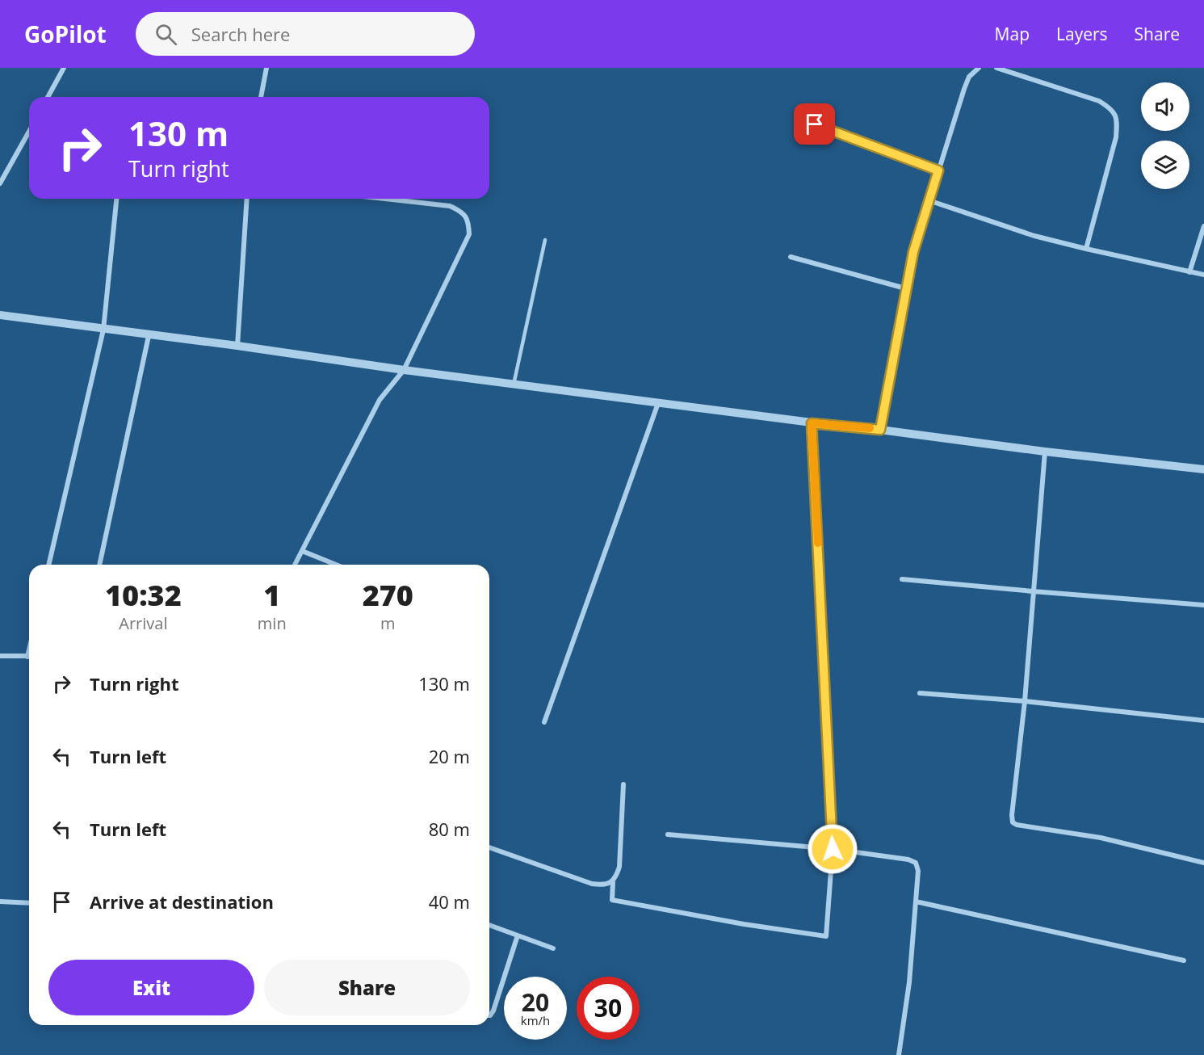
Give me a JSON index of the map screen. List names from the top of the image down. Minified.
{"page":{"header":"GoPilot","search":"Search here","nav":["Map","Layers","Share"],"turn":["130 m","Turn right"],"eta":["10:32","Arrival","1","min","270","m"],"list":[{"name":"Turn right","value":"130 m"},{"name":"Turn left","value":"20 m"},{"name":"Turn left","value":"80 m"},{"name":"Arrive at destination","value":"40 m"}],"buttons":["Exit","Share"],"speed":"20 km/h","limit":"30"}}
